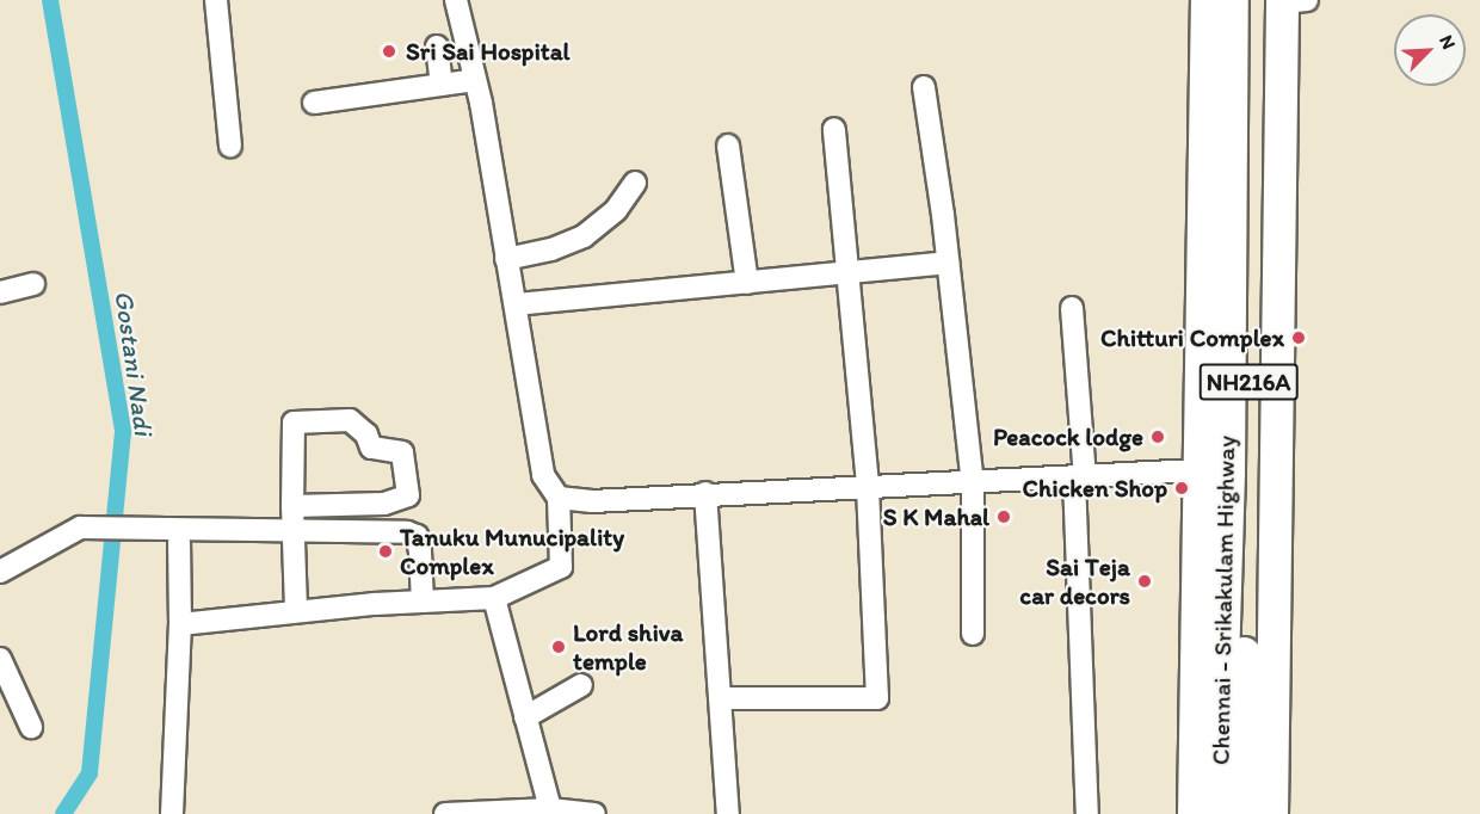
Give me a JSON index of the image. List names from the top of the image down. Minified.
{"streets":{"highway":["NH216A","Chennai - Srikakulam Highway"]},"crossings":[["NH216A","Chennai - Srikakulam Highway"]],"water":["Gostani Nadi"],"places":["Sri Sai Hospital","Chitturi Complex","Peacock lodge","Chicken Shop","S K Mahal","Tanuku Munucipality Complex","Sai Teja car decors","Lord shiva temple"],"north":"top right"}
